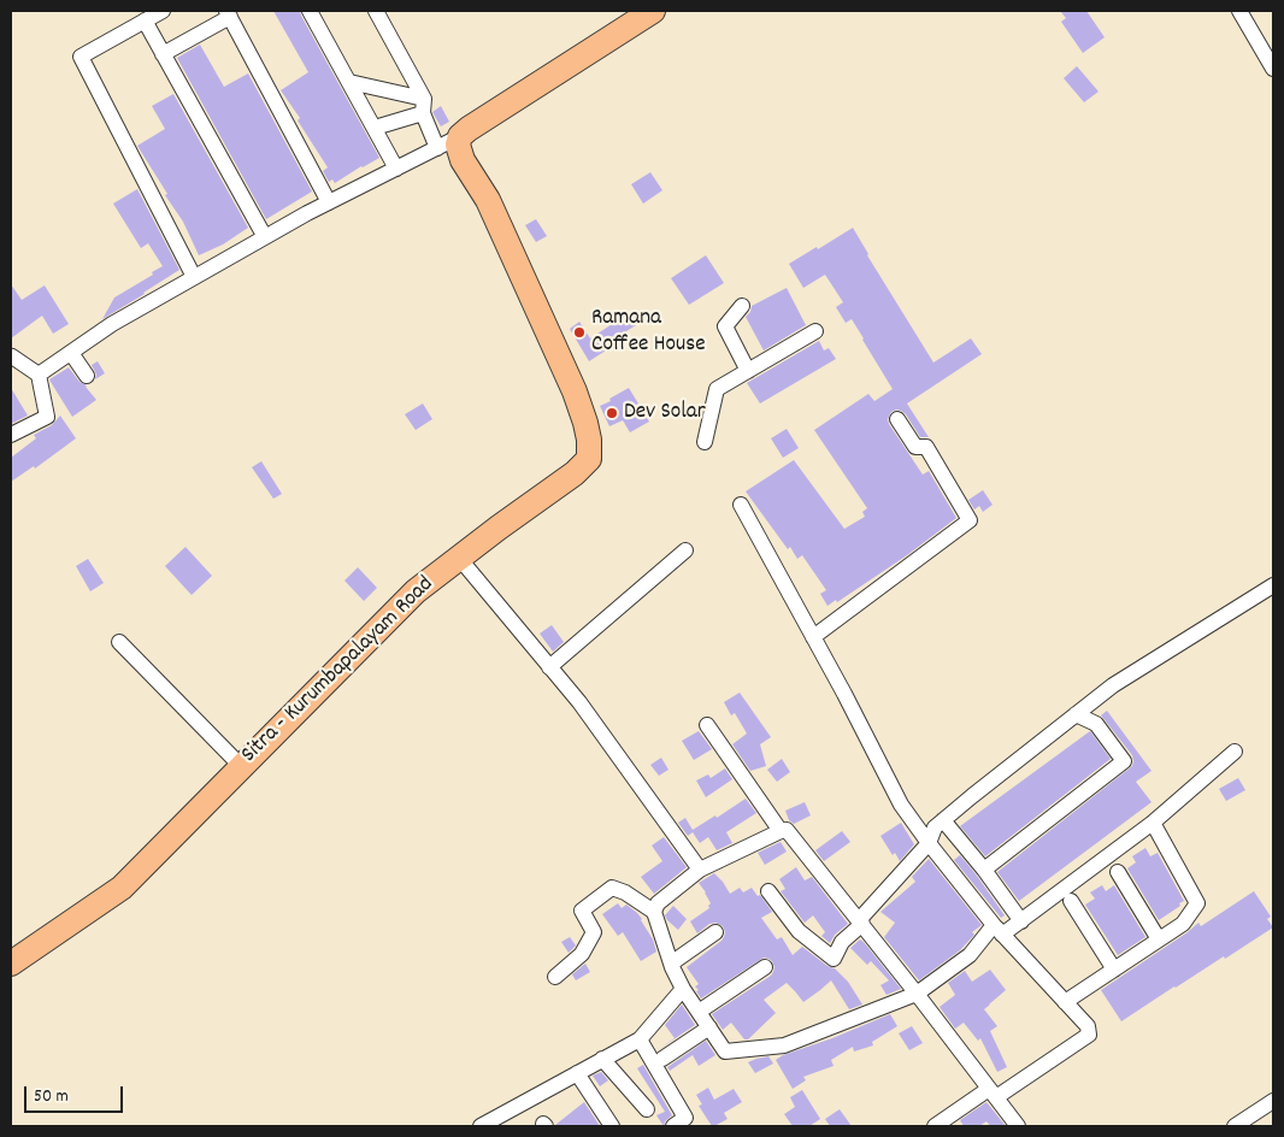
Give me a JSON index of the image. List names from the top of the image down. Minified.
{"streets":{"main road":["Sitra - Kurumbapalayam Road"]},"places":["Ramana Coffee House","Dev Solar"],"scale_bar":"50 m"}
